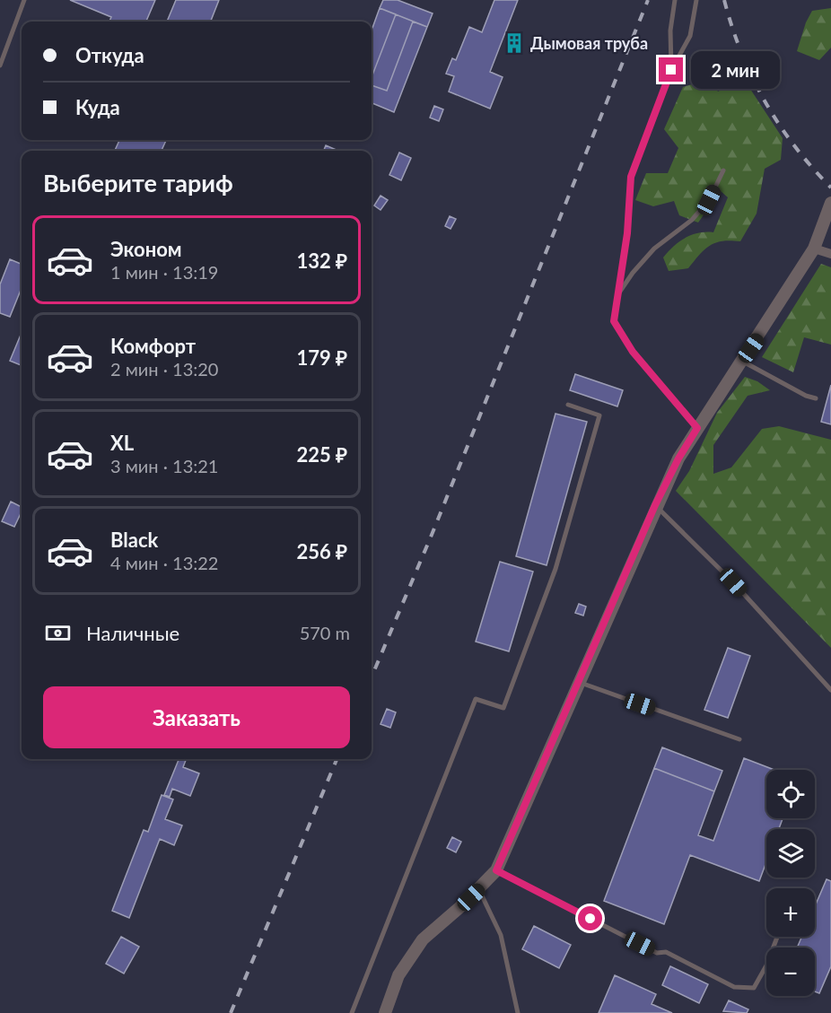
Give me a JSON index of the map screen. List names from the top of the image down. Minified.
{"places":{"building":["Дымовая труба"]},"page":{"banner":["Откуда","Куда"],"bubble":"2 мин","heading":"Выберите тариф","list":[{"name":"Эконом","note":"1 мин · 13:19","value":"132 ₽"},{"name":"Комфорт","note":"2 мин · 13:20","value":"179 ₽"},{"name":"XL","note":"3 мин · 13:21","value":"225 ₽"},{"name":"Black","note":"4 мин · 13:22","value":"256 ₽"}],"pay":["Наличные","570 m"],"buttons":"Заказать","map_buttons":["+","−"]}}
